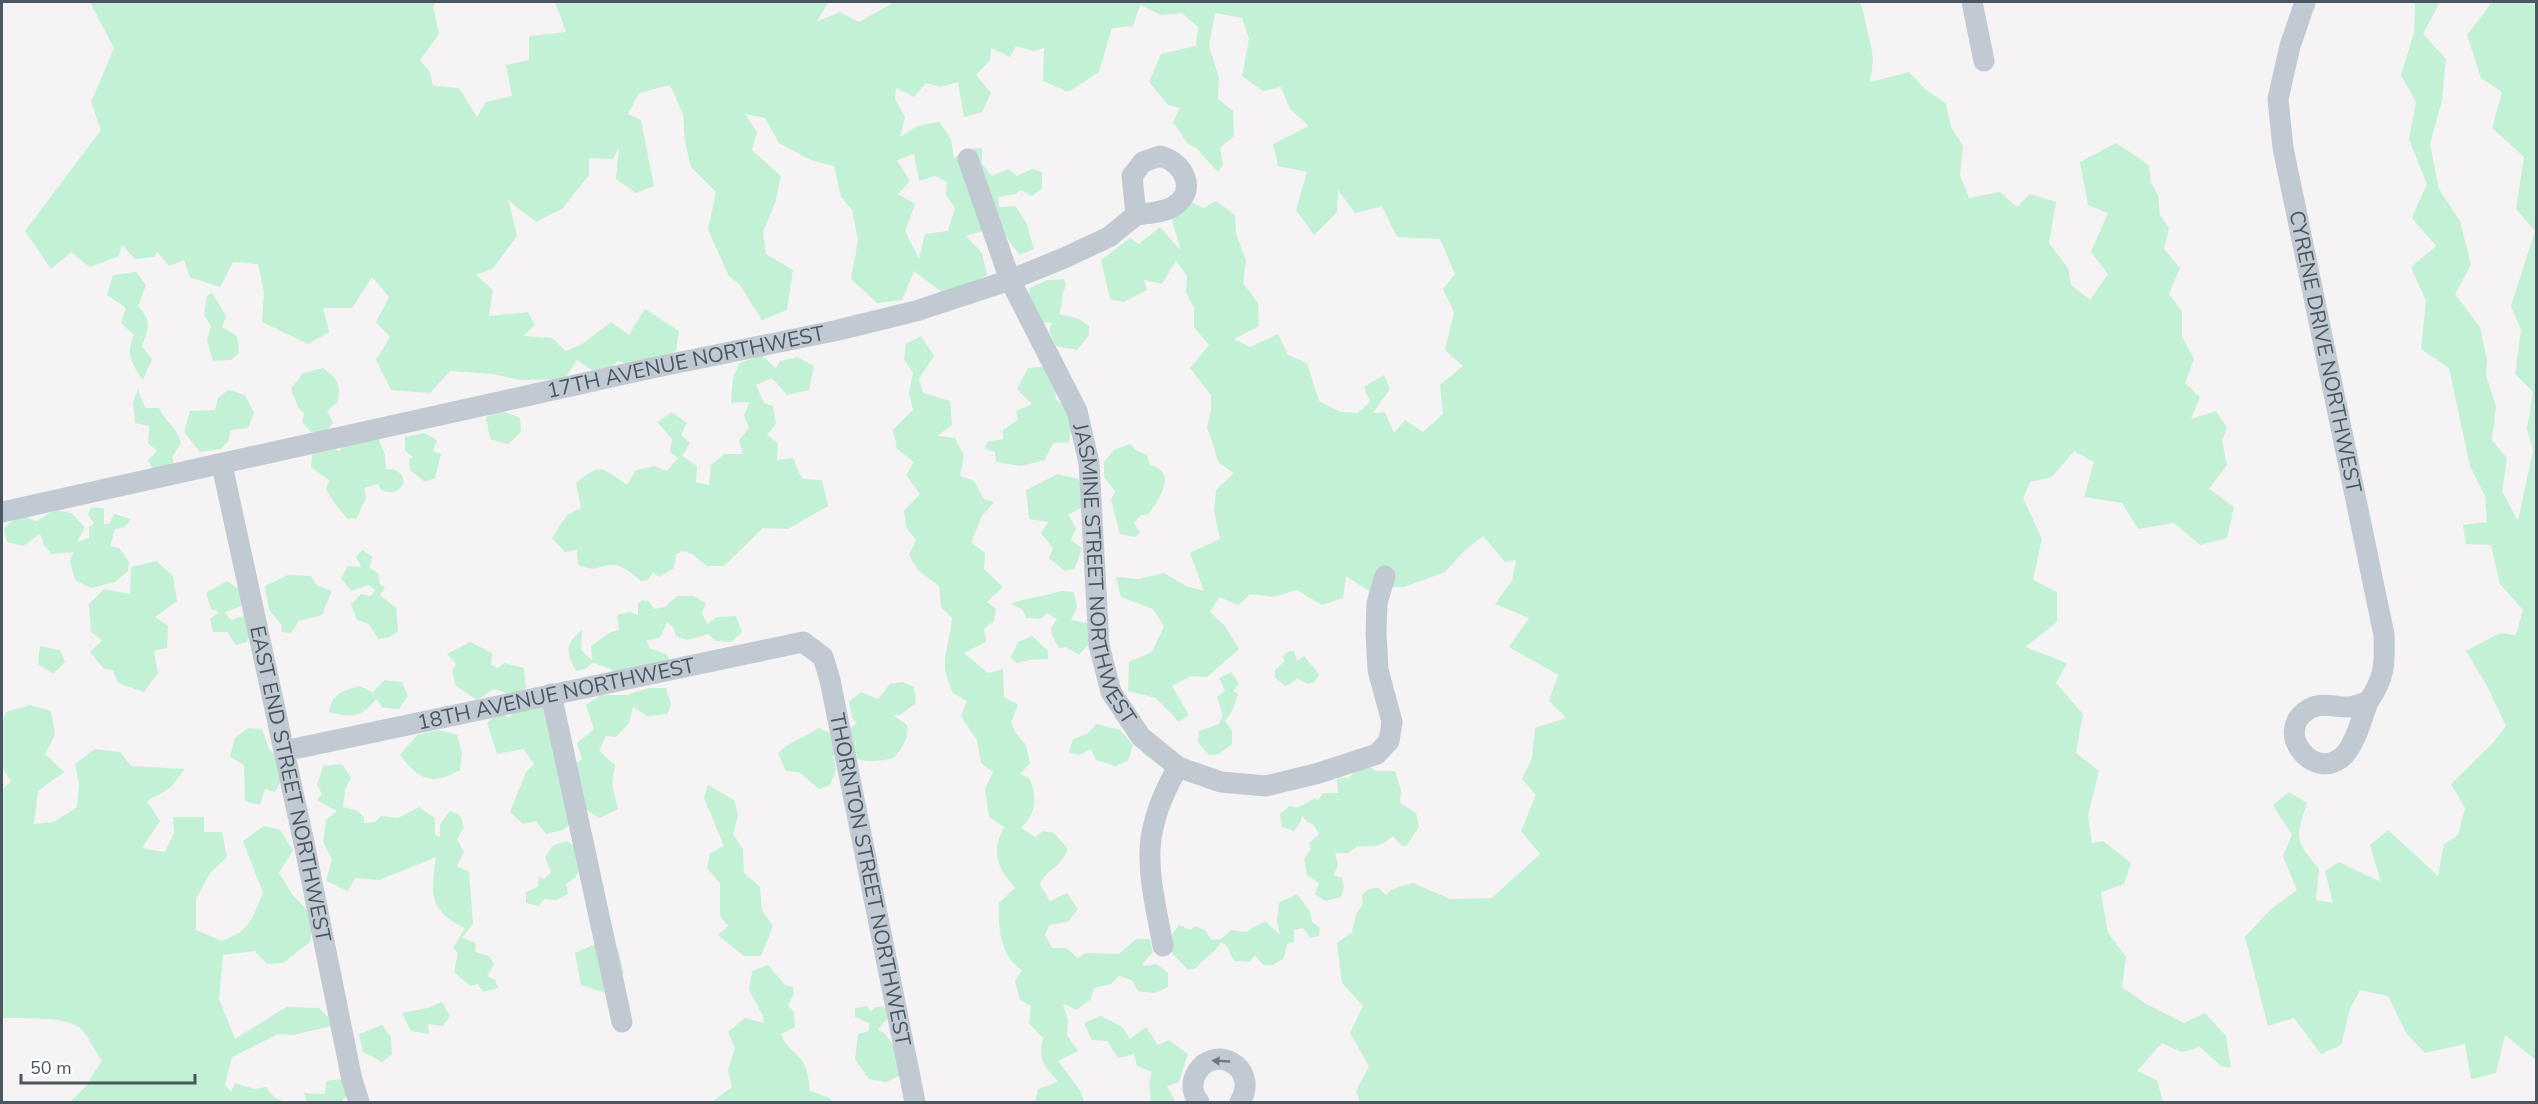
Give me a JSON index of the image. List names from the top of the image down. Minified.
{"streets":{"street":["CYRENE DRIVE NORTHWEST","17TH AVENUE NORTHWEST","JASMINE STREET NORTHWEST","18TH AVENUE NORTHWEST","EAST END STREET NORTHWEST","THORNTON STREET NORTHWEST"]},"crossings":[["17TH AVENUE NORTHWEST","JASMINE STREET NORTHWEST"],["17TH AVENUE NORTHWEST","EAST END STREET NORTHWEST"],["18TH AVENUE NORTHWEST","EAST END STREET NORTHWEST"],["18TH AVENUE NORTHWEST","THORNTON STREET NORTHWEST"]],"scale_bar":"50 m"}
